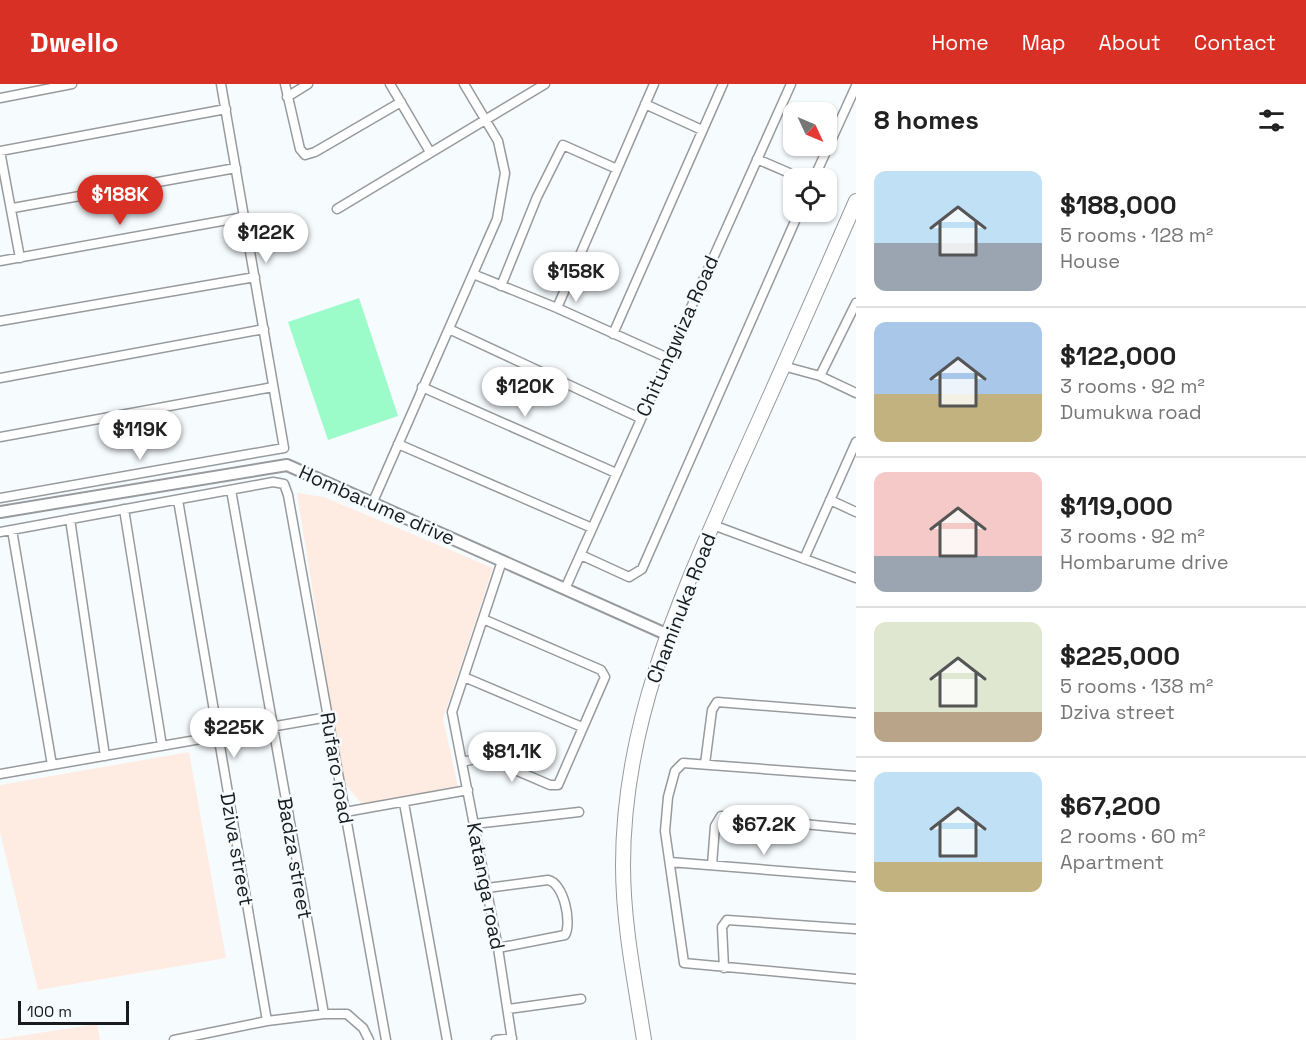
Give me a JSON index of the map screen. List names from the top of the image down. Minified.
{"streets":{"main road":["Chaminuka Road"],"street":["Chitungwiza Road","Hombarume drive","Rufaro road","Dziva street","Badza street","Katanga road"]},"crossings":[["Chitungwiza Road","Hombarume drive"],["Hombarume drive","Chaminuka Road"],["Hombarume drive","Katanga road"],["Rufaro road","Badza street"]],"scale_bar":"100 m","north":"bottom right","page":{"header":"Dwello","nav":["Home","Map","About","Contact"],"heading":"8 homes","list":[{"name":"$188,000","note":"5 rooms · 128 m² · House"},{"name":"$122,000","note":"3 rooms · 92 m² · Dumukwa road"},{"name":"$119,000","note":"3 rooms · 92 m² · Hombarume drive"},{"name":"$225,000","note":"5 rooms · 138 m² · Dziva street"},{"name":"$67,200","note":"2 rooms · 60 m² · Apartment"}],"price":["$188K","$122K","$158K","$120K","$119K","$225K","$81.1K","$67.2K"],"scale":"100 m"}}
